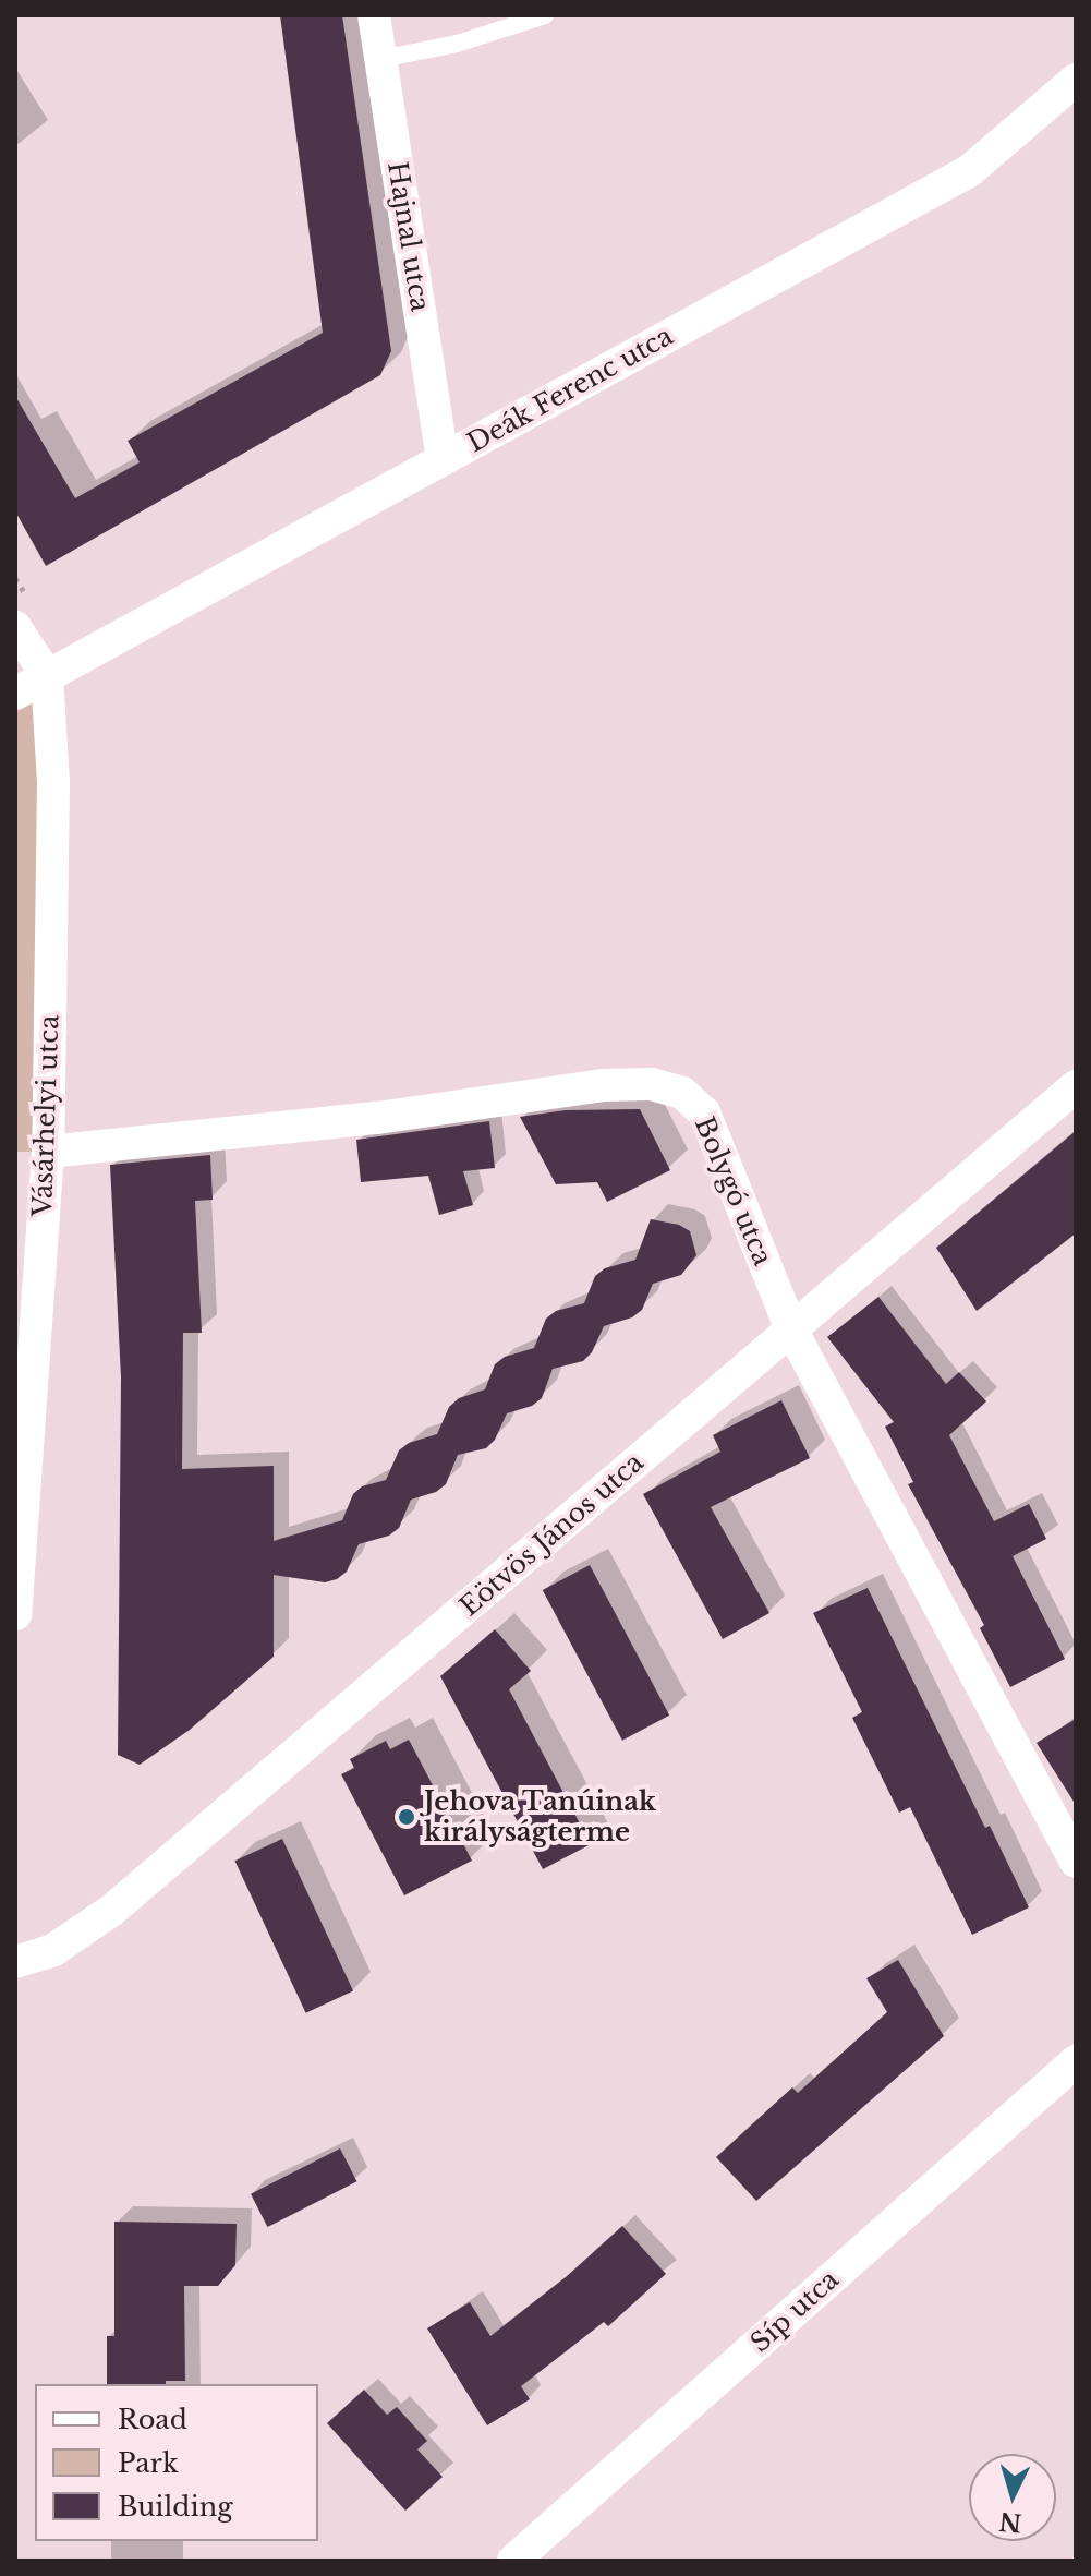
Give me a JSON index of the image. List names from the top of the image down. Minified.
{"streets":{"street":["Hajnal utca","Deák Ferenc utca","Vásárhelyi utca","Bolygó utca","Eötvös János utca","Síp utca"]},"crossings":[["Hajnal utca","Deák Ferenc utca"],["Deák Ferenc utca","Vásárhelyi utca"],["Vásárhelyi utca","Bolygó utca"],["Bolygó utca","Eötvös János utca"]],"places":["Jehova Tanúinak királyságterme"],"legend":["Road","Park","Building"],"north":"bottom"}
